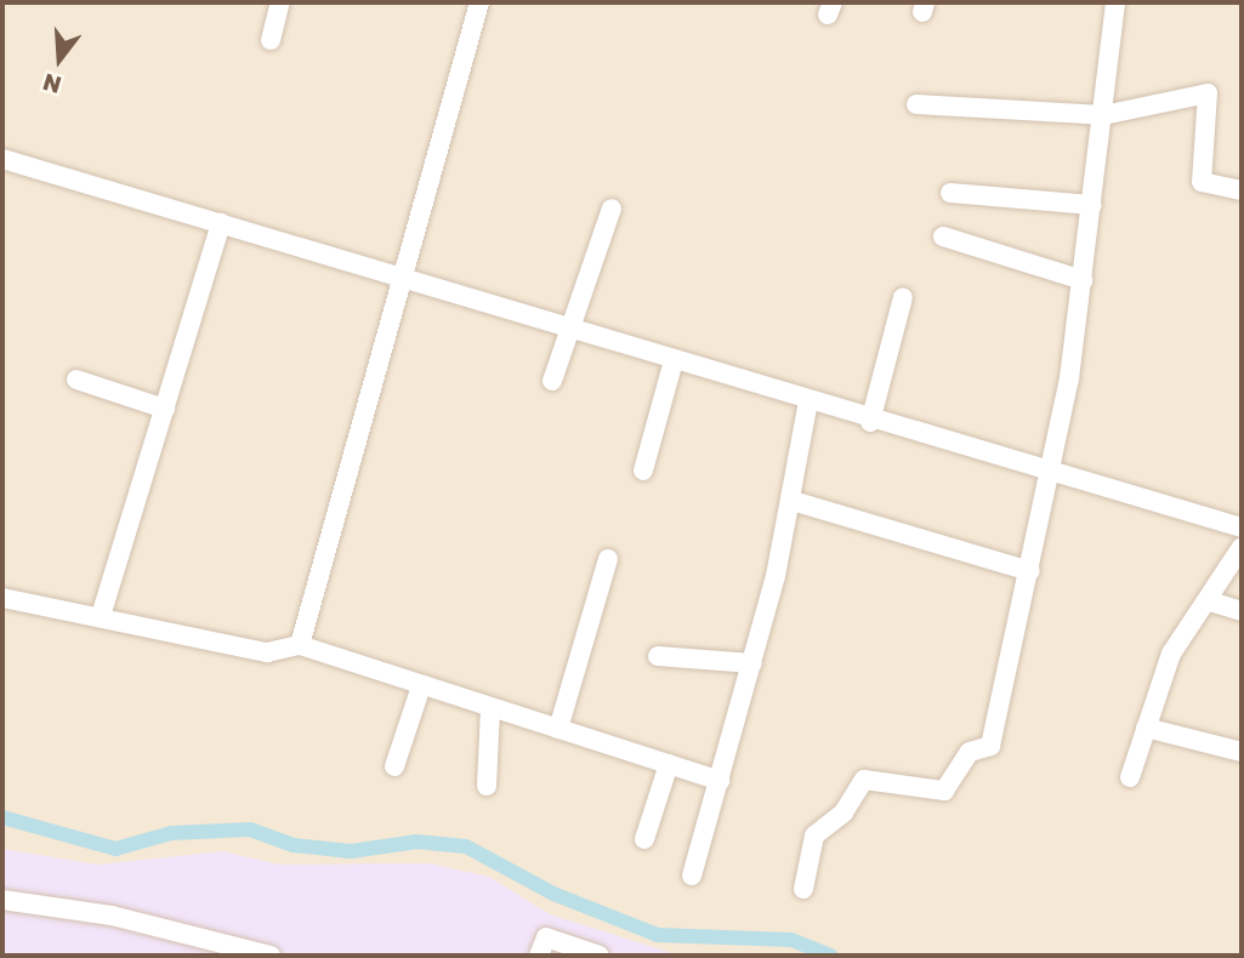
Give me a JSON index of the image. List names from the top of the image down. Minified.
{"north":"bottom"}
